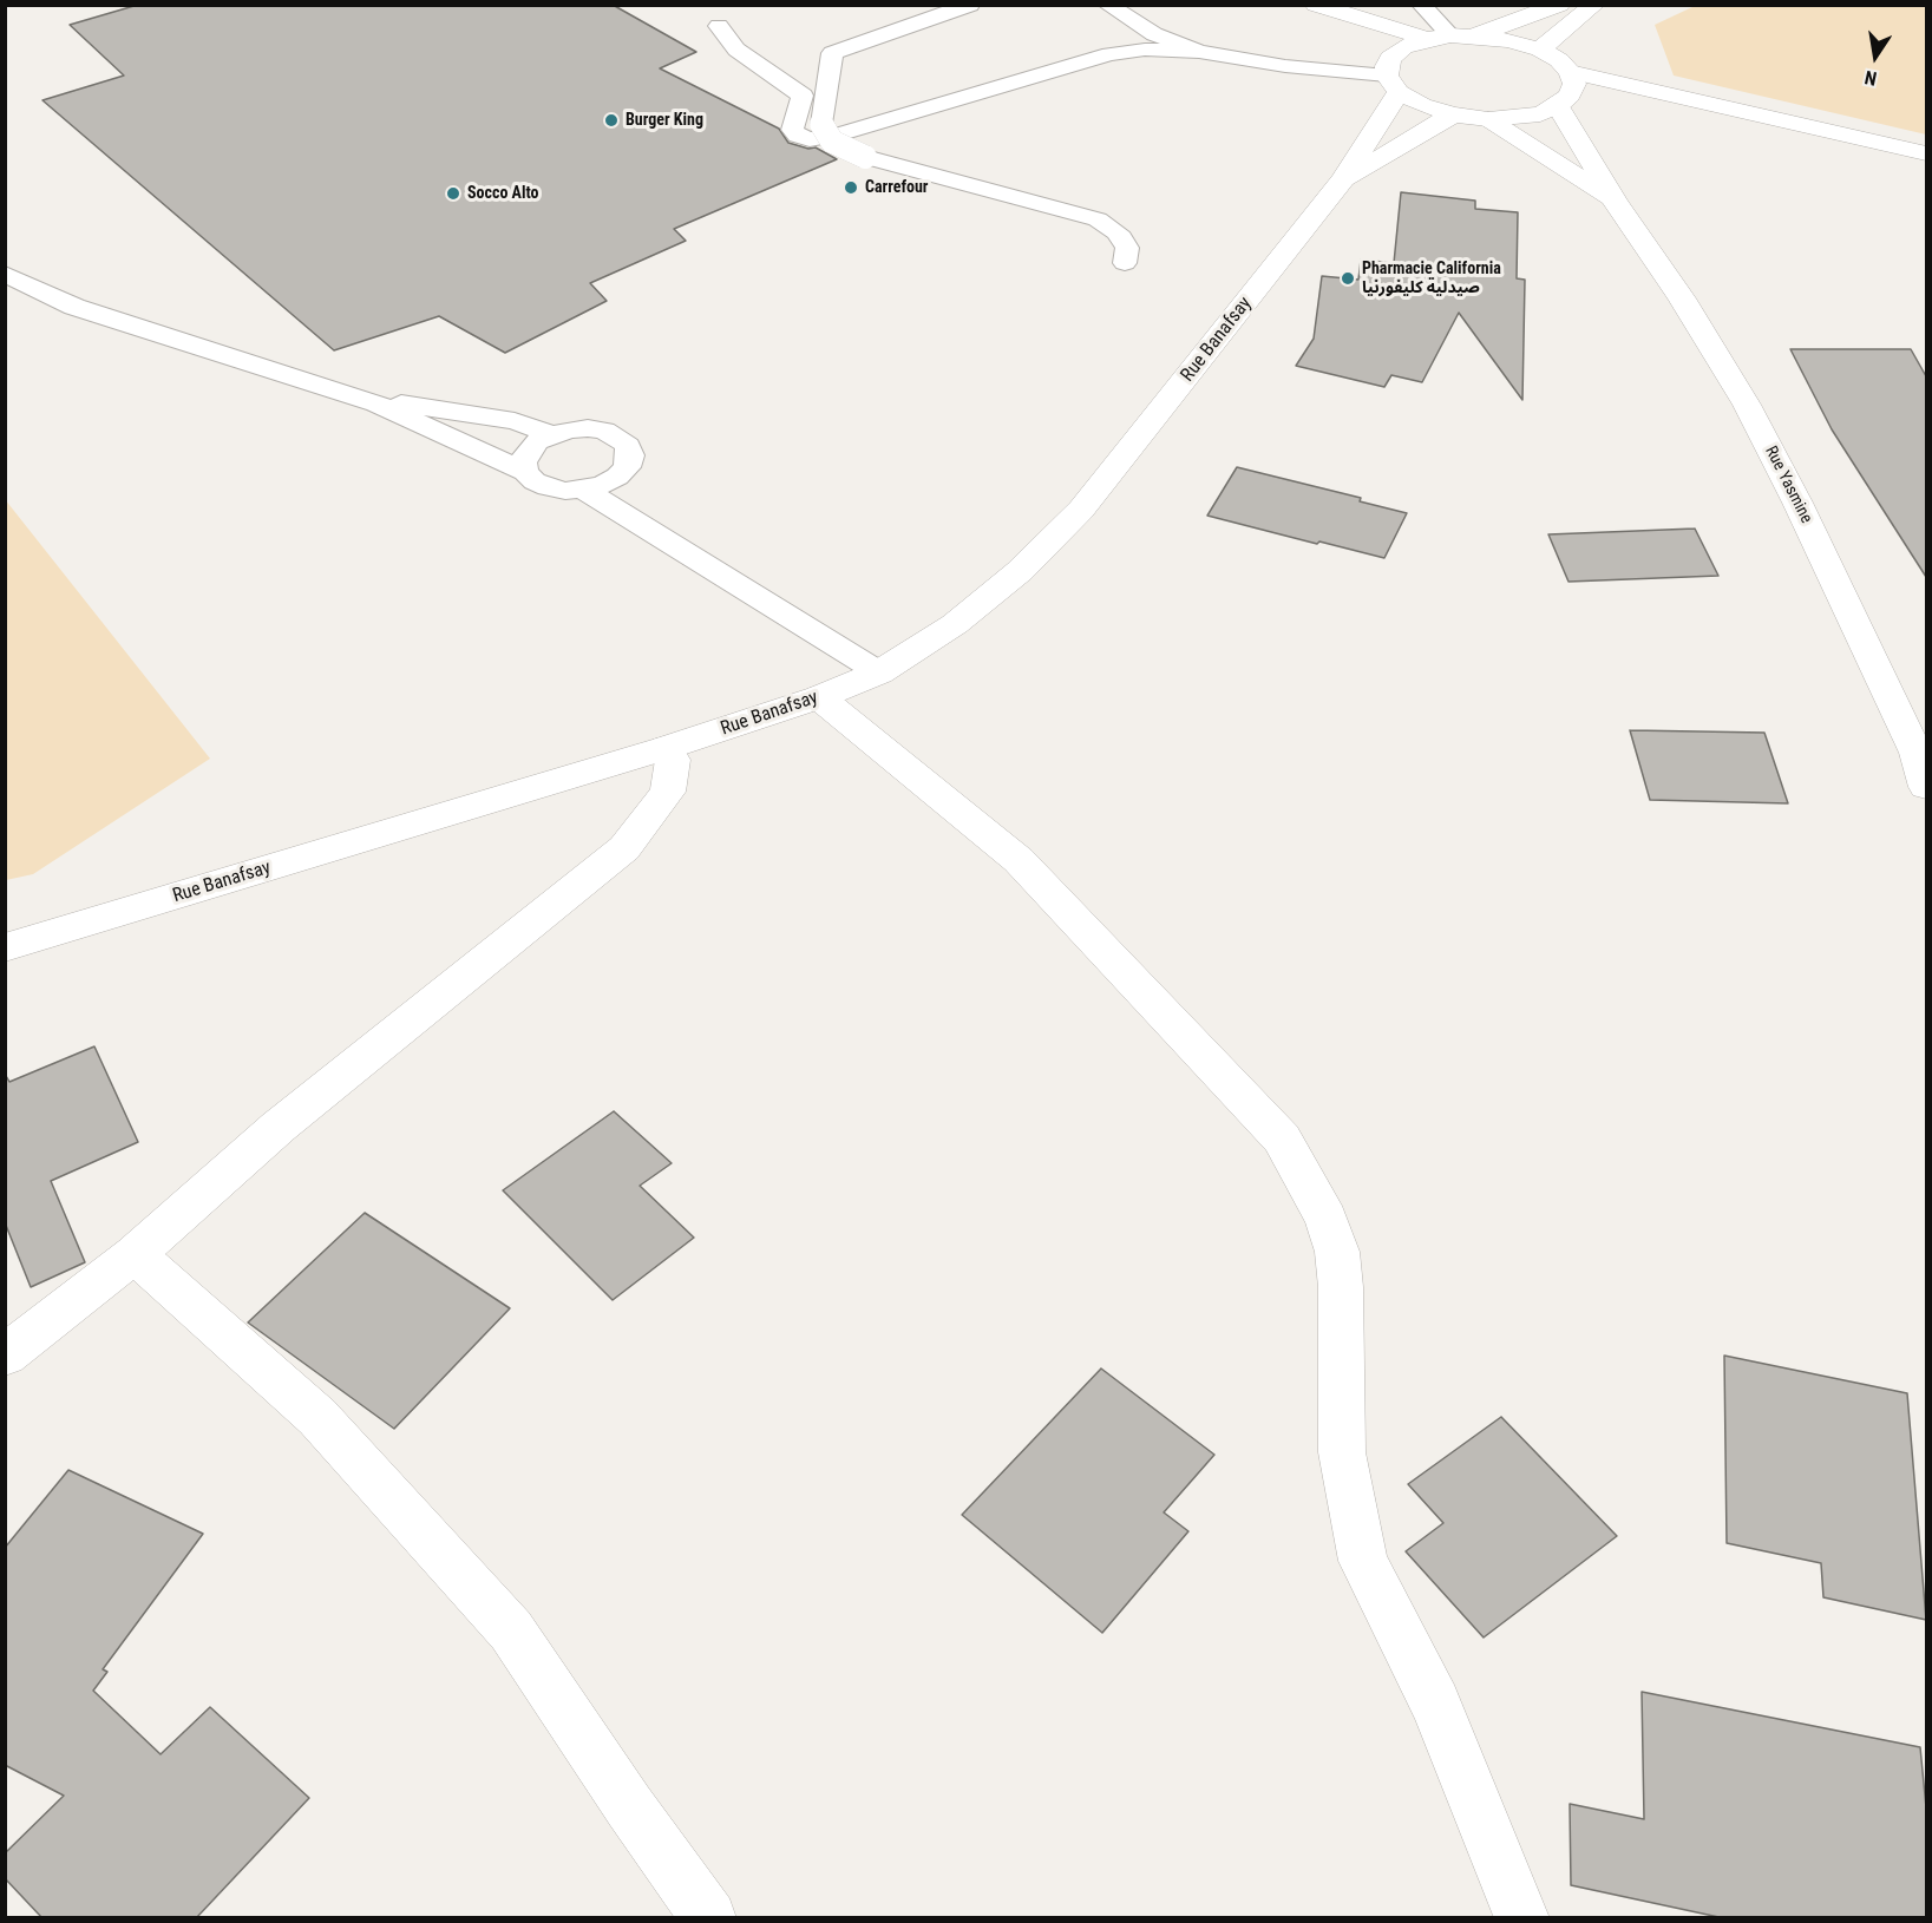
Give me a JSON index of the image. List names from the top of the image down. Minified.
{"streets":{"street":["Rue Banafsay","Rue Yasmine"]},"places":["Burger King","Carrefour","Socco Alto","Pharmacie California صيدلية كليفورنيا"],"north":"bottom"}
